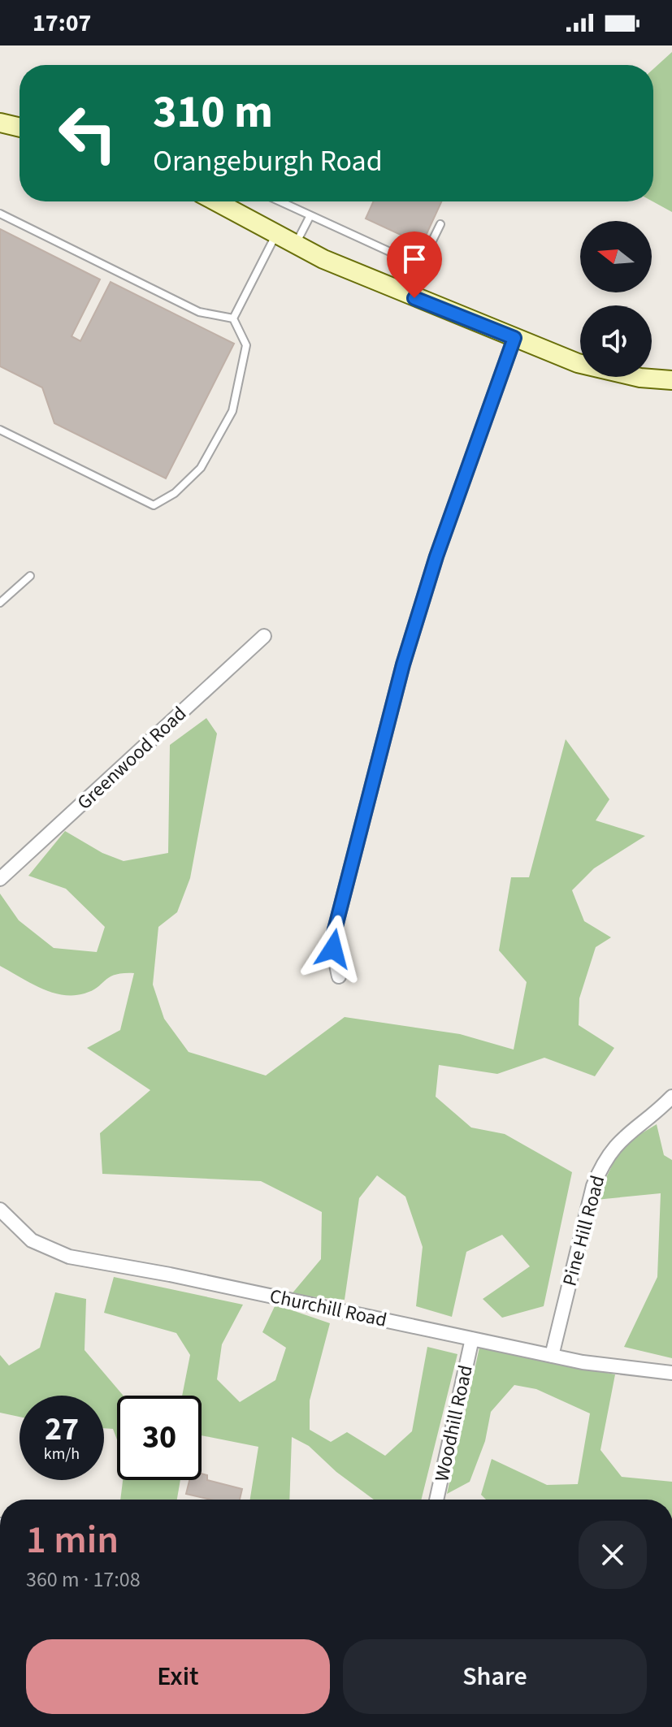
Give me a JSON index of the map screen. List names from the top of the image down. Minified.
{"streets":{"street":["Greenwood Road","Pine Hill Road","Churchill Road","Woodhill Road"]},"crossings":[["Pine Hill Road","Churchill Road"],["Churchill Road","Woodhill Road"]],"north":"left","page":{"status":"17:07","turn":["310 m","Orangeburgh Road"],"speed":"27 km/h","limit":"30","heading":["1 min","360 m · 17:08"],"buttons":["Exit","Share"]}}
